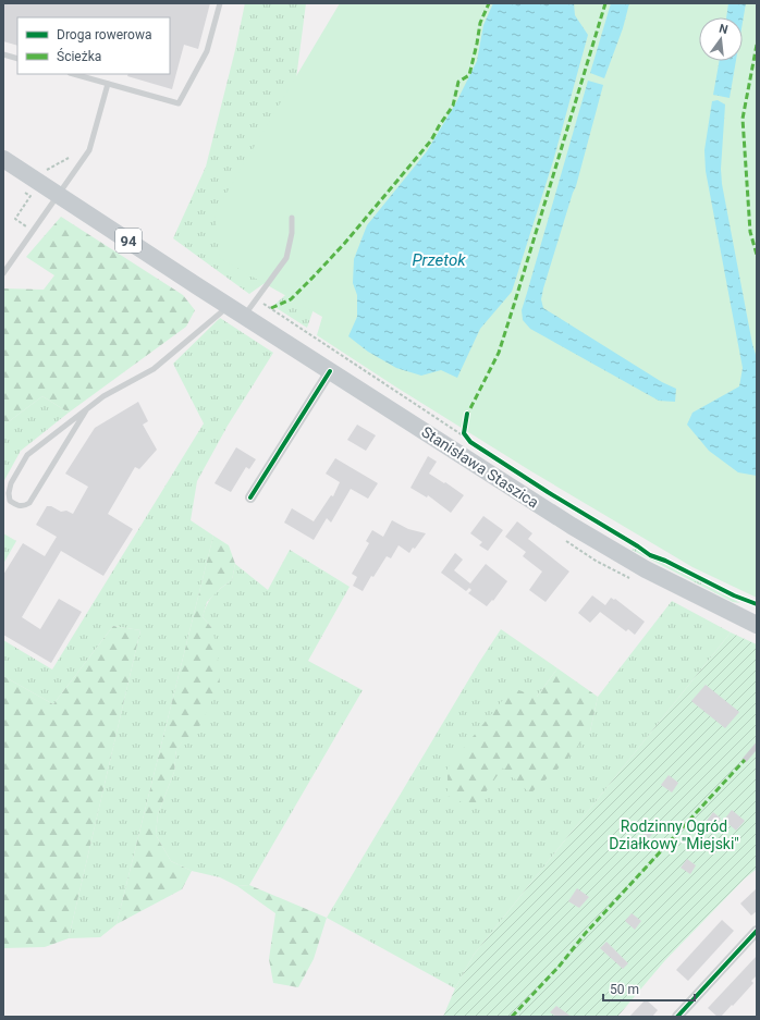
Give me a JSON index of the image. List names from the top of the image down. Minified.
{"streets":{"main road":["94","Stanisława Staszica"]},"crossings":[["94","Stanisława Staszica"]],"water":["Przetok"],"parks":["Rodzinny Ogród Działkowy \"Miejski\""],"legend":["Droga rowerowa","Ścieżka"],"scale_bar":"50 m","north":"top"}
